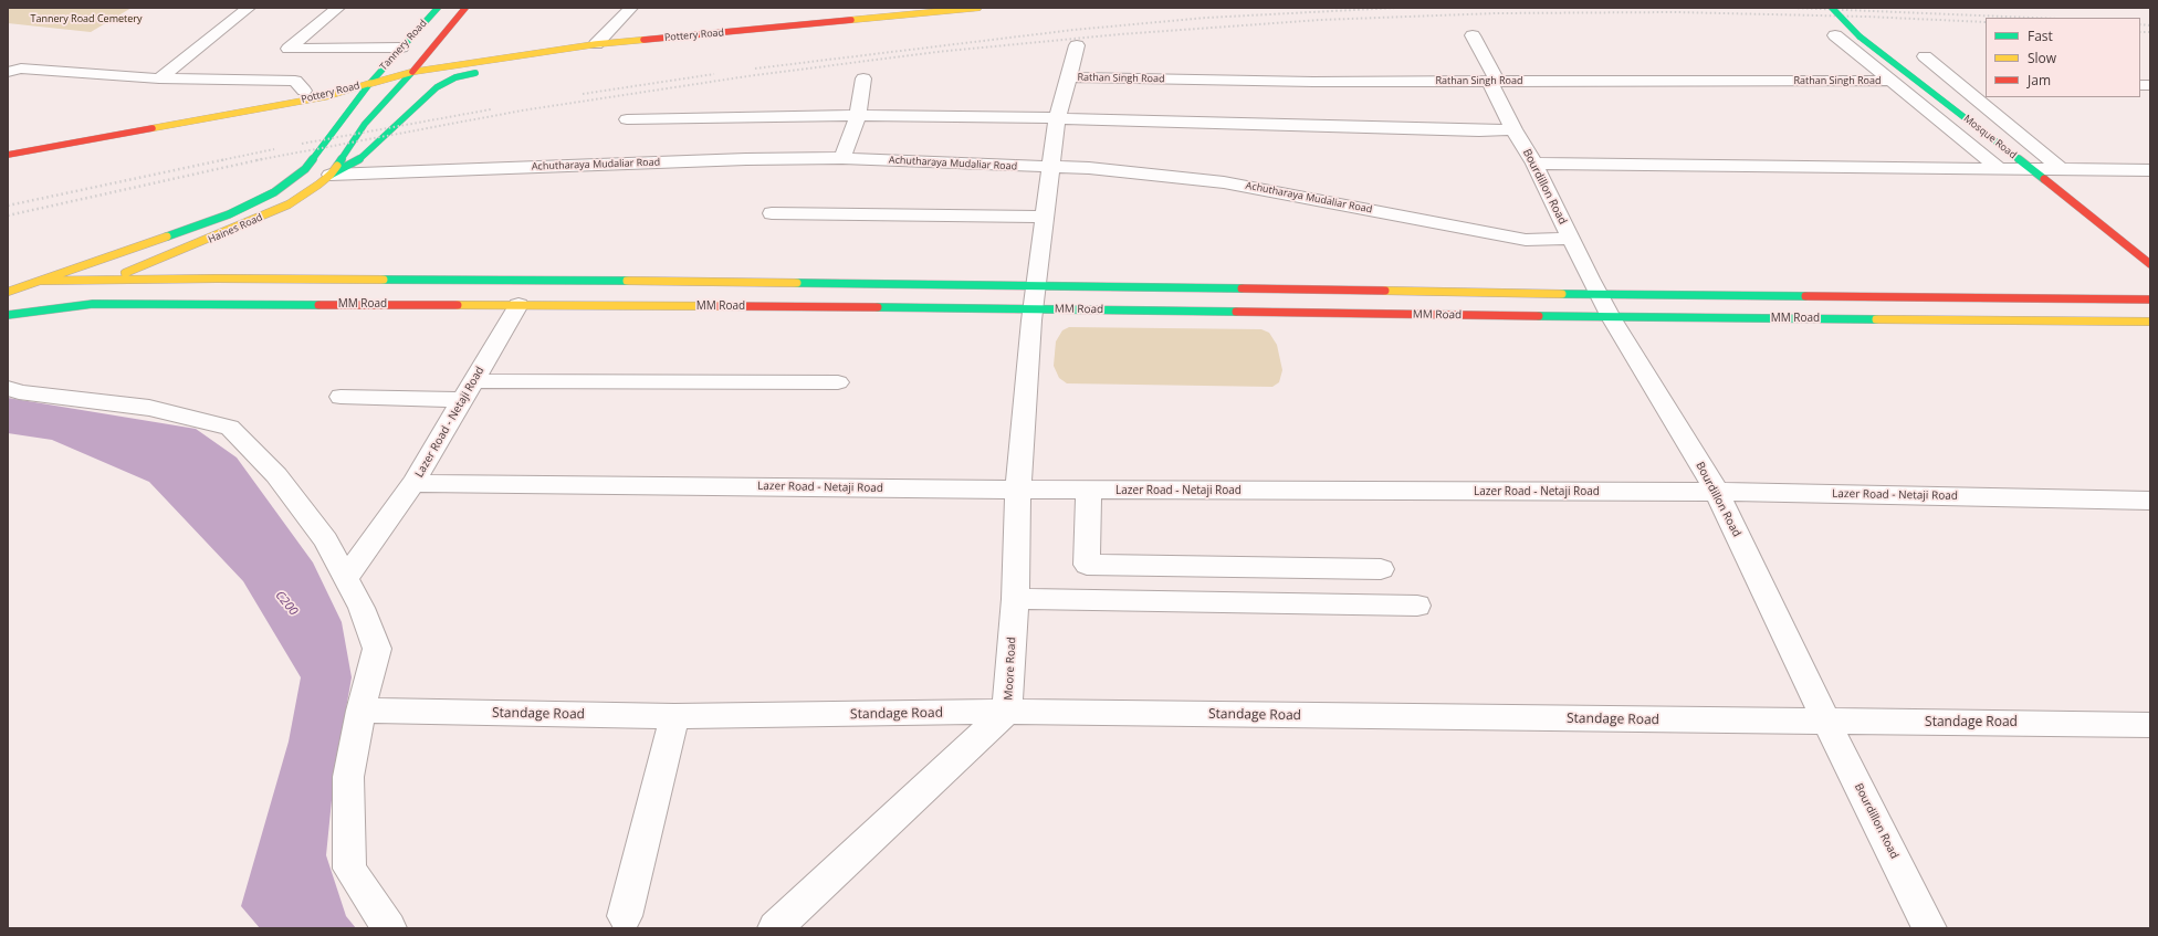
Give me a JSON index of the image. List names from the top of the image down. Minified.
{"streets":{"main road":["Pottery Road","Tannery Road","Mosque Road","Haines Road","MM Road"],"street":["Rathan Singh Road","Achutharaya Mudaliar Road","Bourdillon Road","Lazer Road - Netaji Road","Moore Road","Standage Road"]},"crossings":[["Pottery Road","Tannery Road"],["Pottery Road","Haines Road"],["Tannery Road","Haines Road"],["Rathan Singh Road","Bourdillon Road"],["Rathan Singh Road","Moore Road"],["Achutharaya Mudaliar Road","Bourdillon Road"],["Achutharaya Mudaliar Road","Haines Road"],["Achutharaya Mudaliar Road","Moore Road"],["Bourdillon Road","MM Road"],["Bourdillon Road","Lazer Road - Netaji Road"],["Bourdillon Road","Standage Road"],["Haines Road","MM Road"],["MM Road","Lazer Road - Netaji Road"],["MM Road","Moore Road"],["Lazer Road - Netaji Road","Moore Road"],["Moore Road","Standage Road"]],"water":["C200"],"parks":["Tannery Road Cemetery"],"legend":["Fast","Slow","Jam"]}
